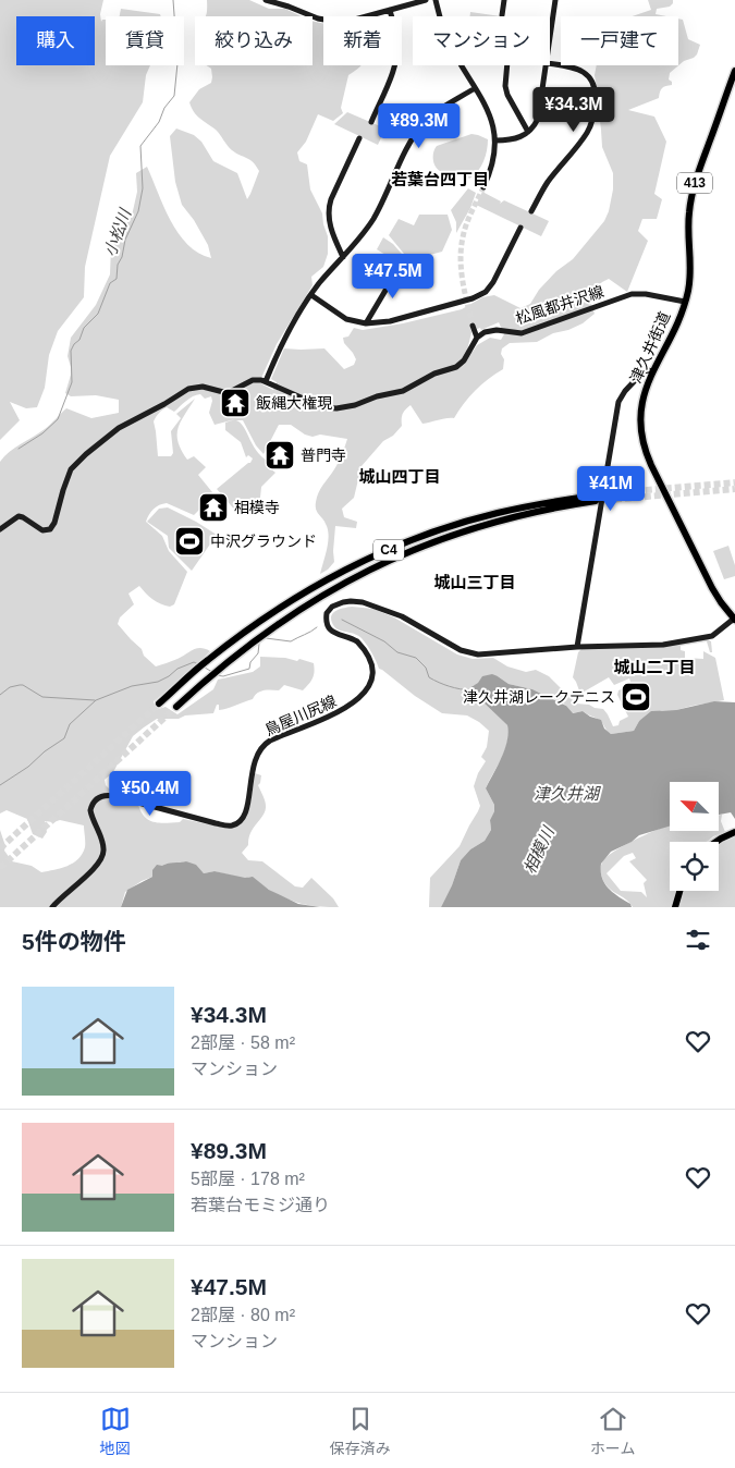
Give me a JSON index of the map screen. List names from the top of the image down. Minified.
{"streets":{"highway":["413","津久井街道","C4"],"street":["松風都井沢線","鳥屋川尻線"]},"crossings":[["松風都井沢線","津久井街道"],["津久井街道","鳥屋川尻線"]],"districts":["若葉台四丁目","城山四丁目","城山三丁目","城山二丁目"],"water":["小松川","津久井湖","相模川"],"places":{"temple":["飯縄大権現","普門寺","相模寺"],"sports":["中沢グラウンド","津久井湖レークテニス"]},"north":"top left","page":{"chip":["購入","賃貸","絞り込み","新着","マンション","一戸建て"],"price":["¥34.3M","¥89.3M","¥47.5M","¥41M","¥50.4M"],"heading":"5件の物件","list":[{"name":"¥34.3M","note":"2部屋 · 58 m² · マンション"},{"name":"¥89.3M","note":"5部屋 · 178 m² · 若葉台モミジ通り"},{"name":"¥47.5M","note":"2部屋 · 80 m² · マンション"}],"tabs":["地図","保存済み","ホーム"]}}
